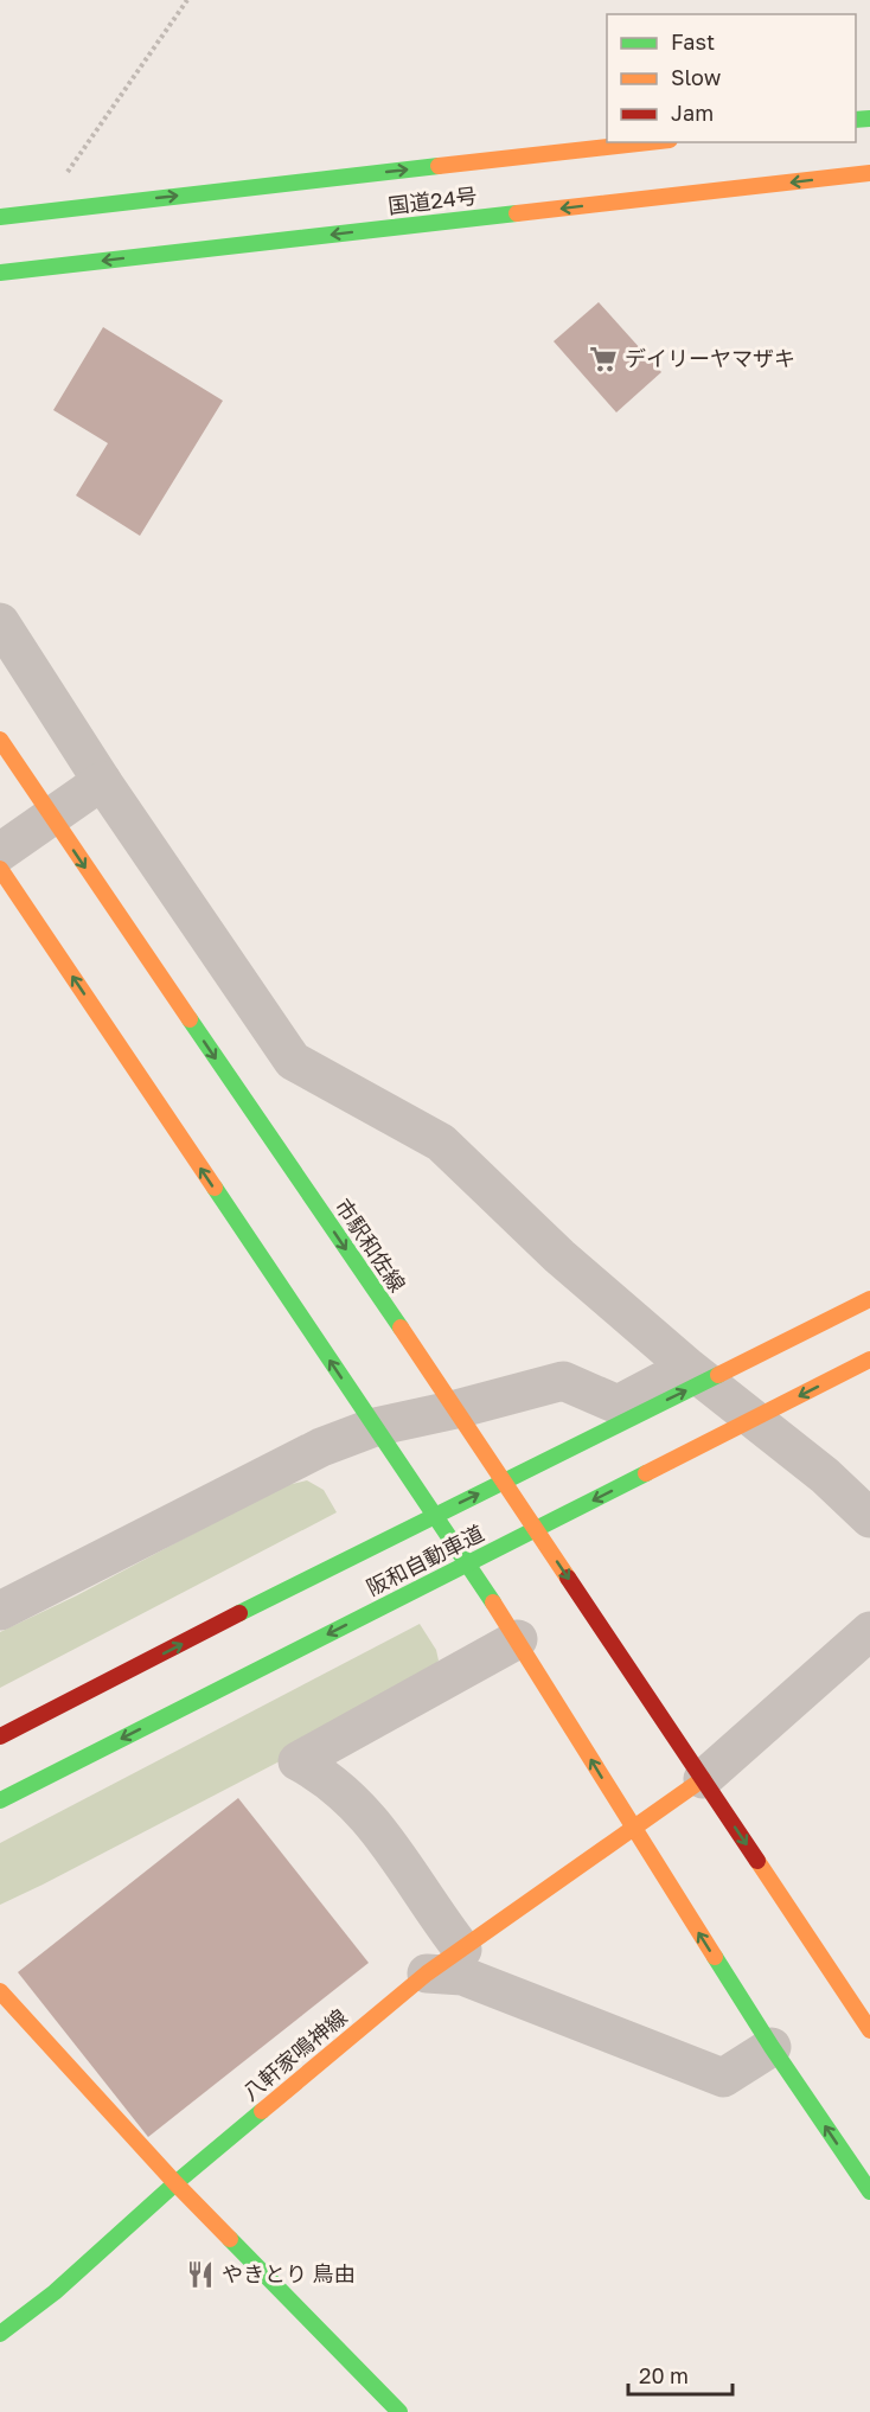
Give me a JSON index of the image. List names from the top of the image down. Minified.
{"streets":{"main road":["国道24号","市駅和佐線","阪和自動車道","八軒家鳴神線"]},"crossings":[["市駅和佐線","八軒家鳴神線"]],"places":{"supermarket":["デイリーヤマザキ"],"restaurant":["やきとり 鳥由"]},"legend":["Fast","Slow","Jam"],"scale_bar":"20 m"}
